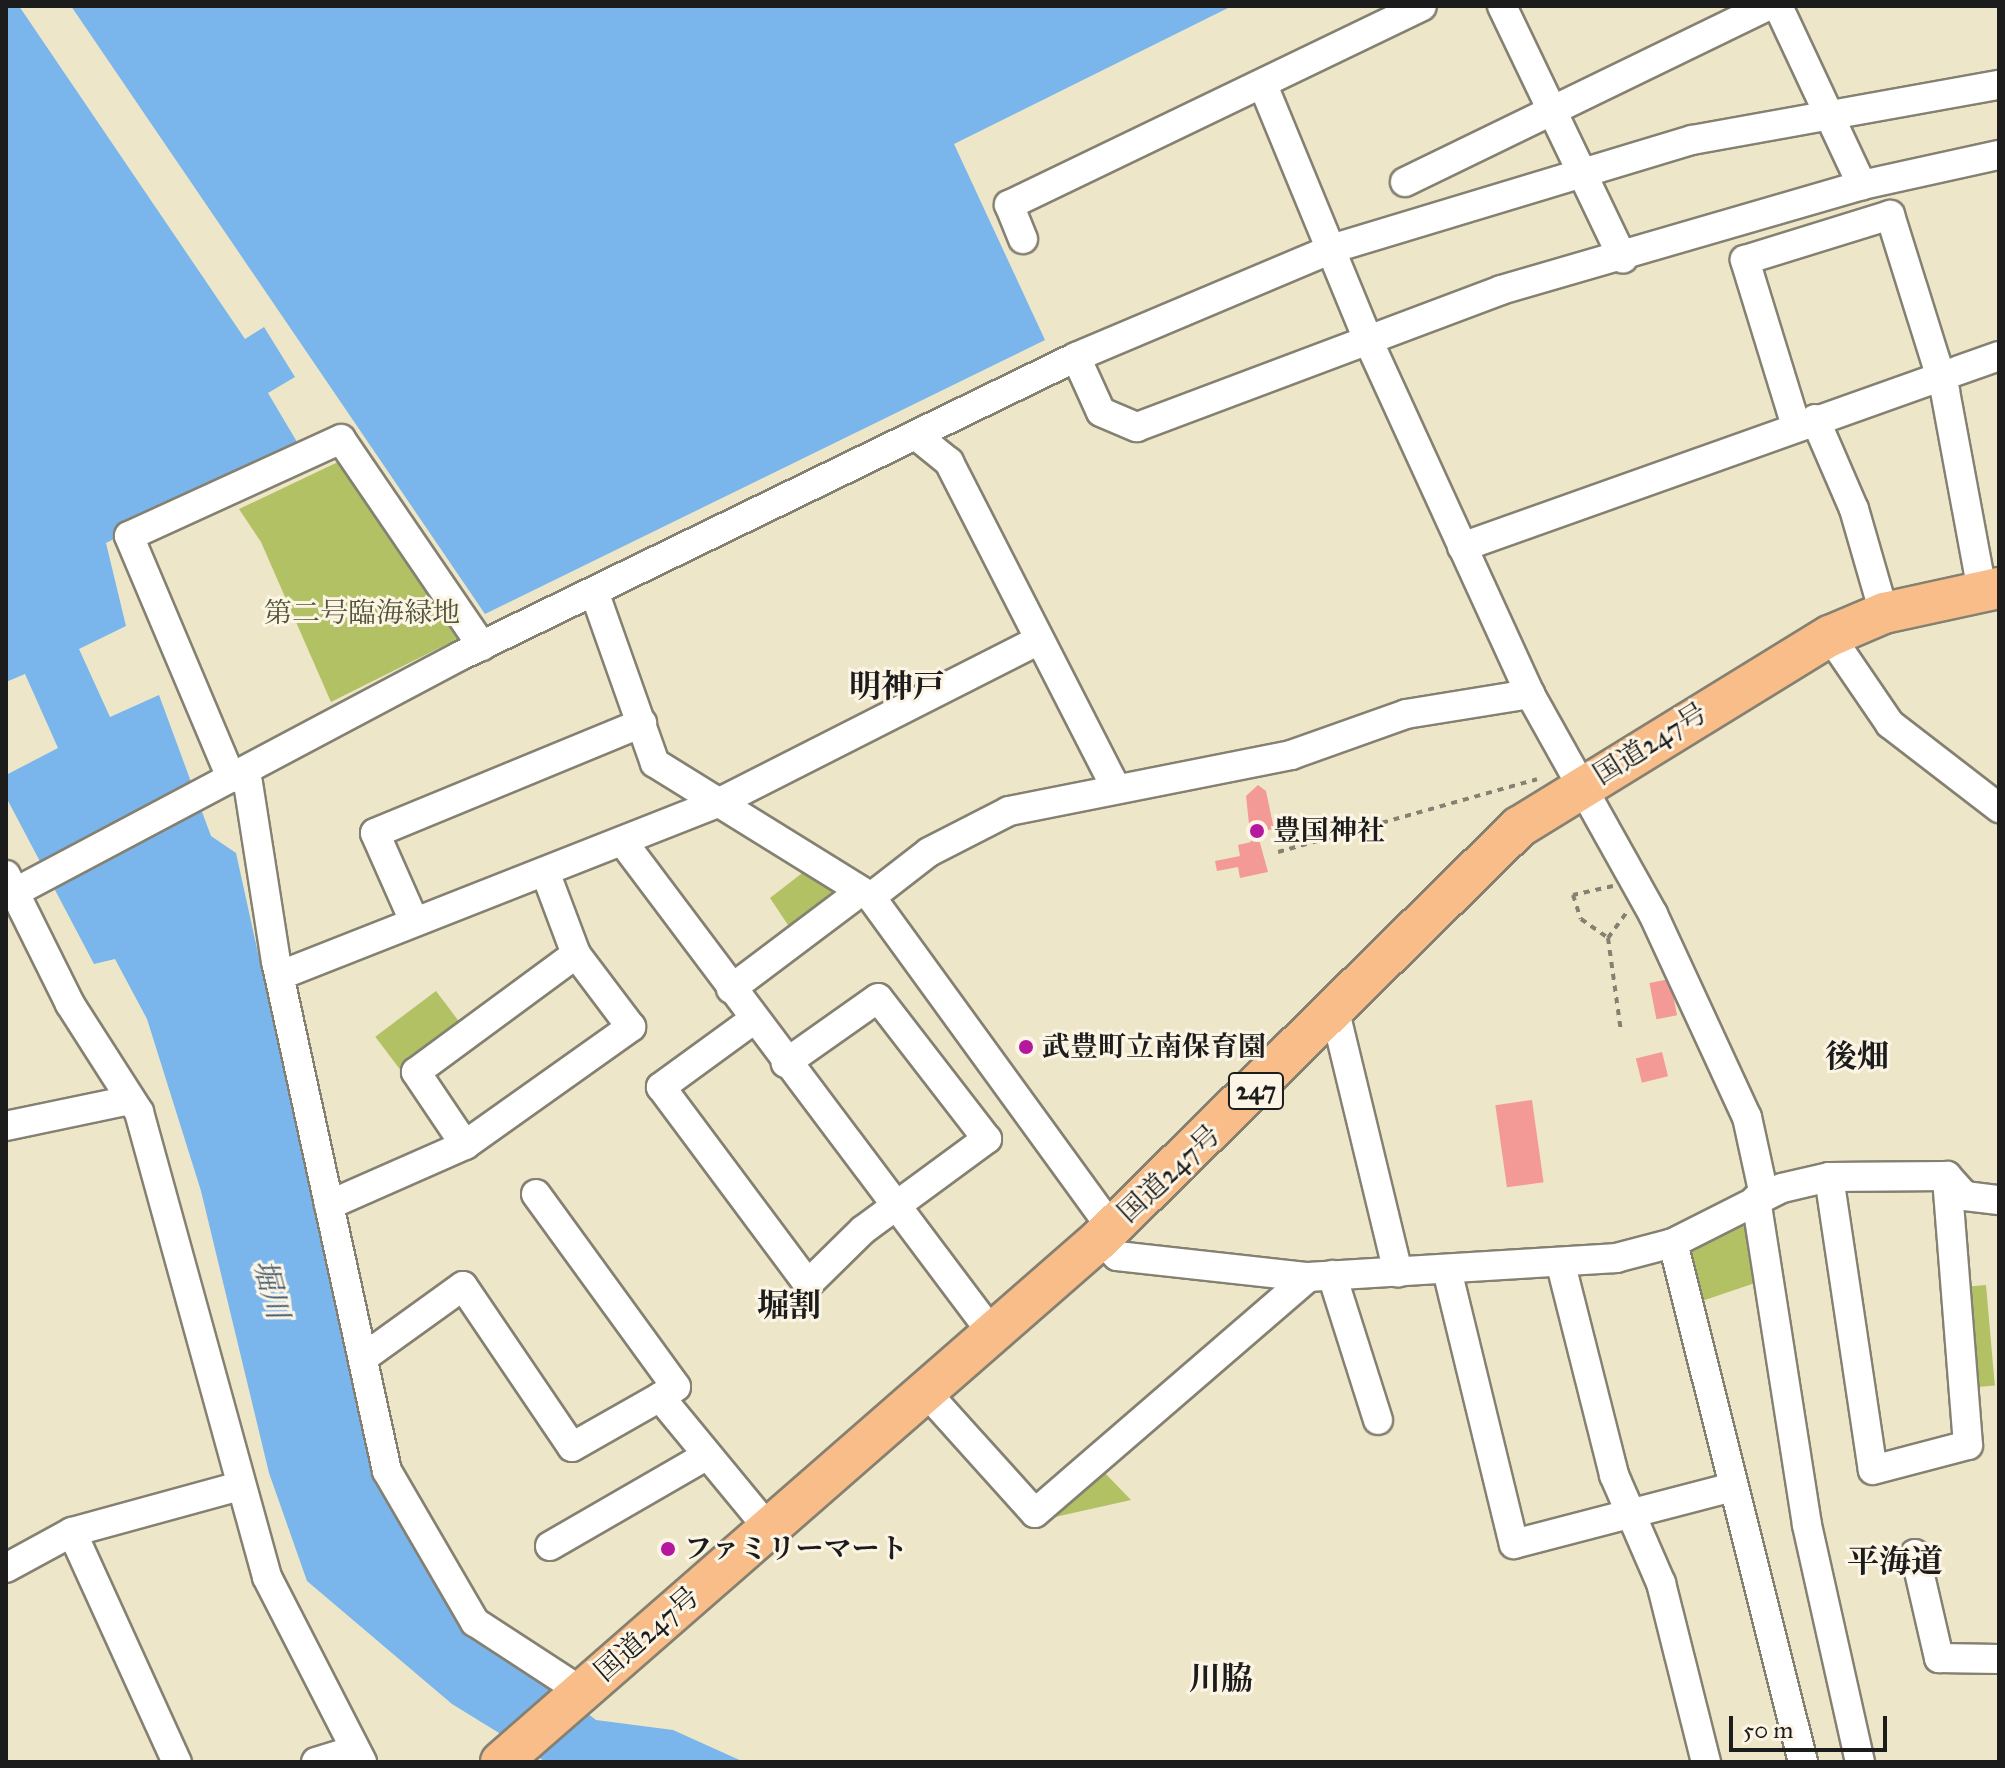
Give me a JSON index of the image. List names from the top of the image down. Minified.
{"streets":{"highway":["国道247号","247"]},"districts":["明神戸","後畑","堀割","平海道","川脇"],"water":["堀川"],"parks":["第二号臨海緑地"],"places":["豊国神社","武豊町立南保育園","ファミリーマート"],"scale_bar":"50 m"}
